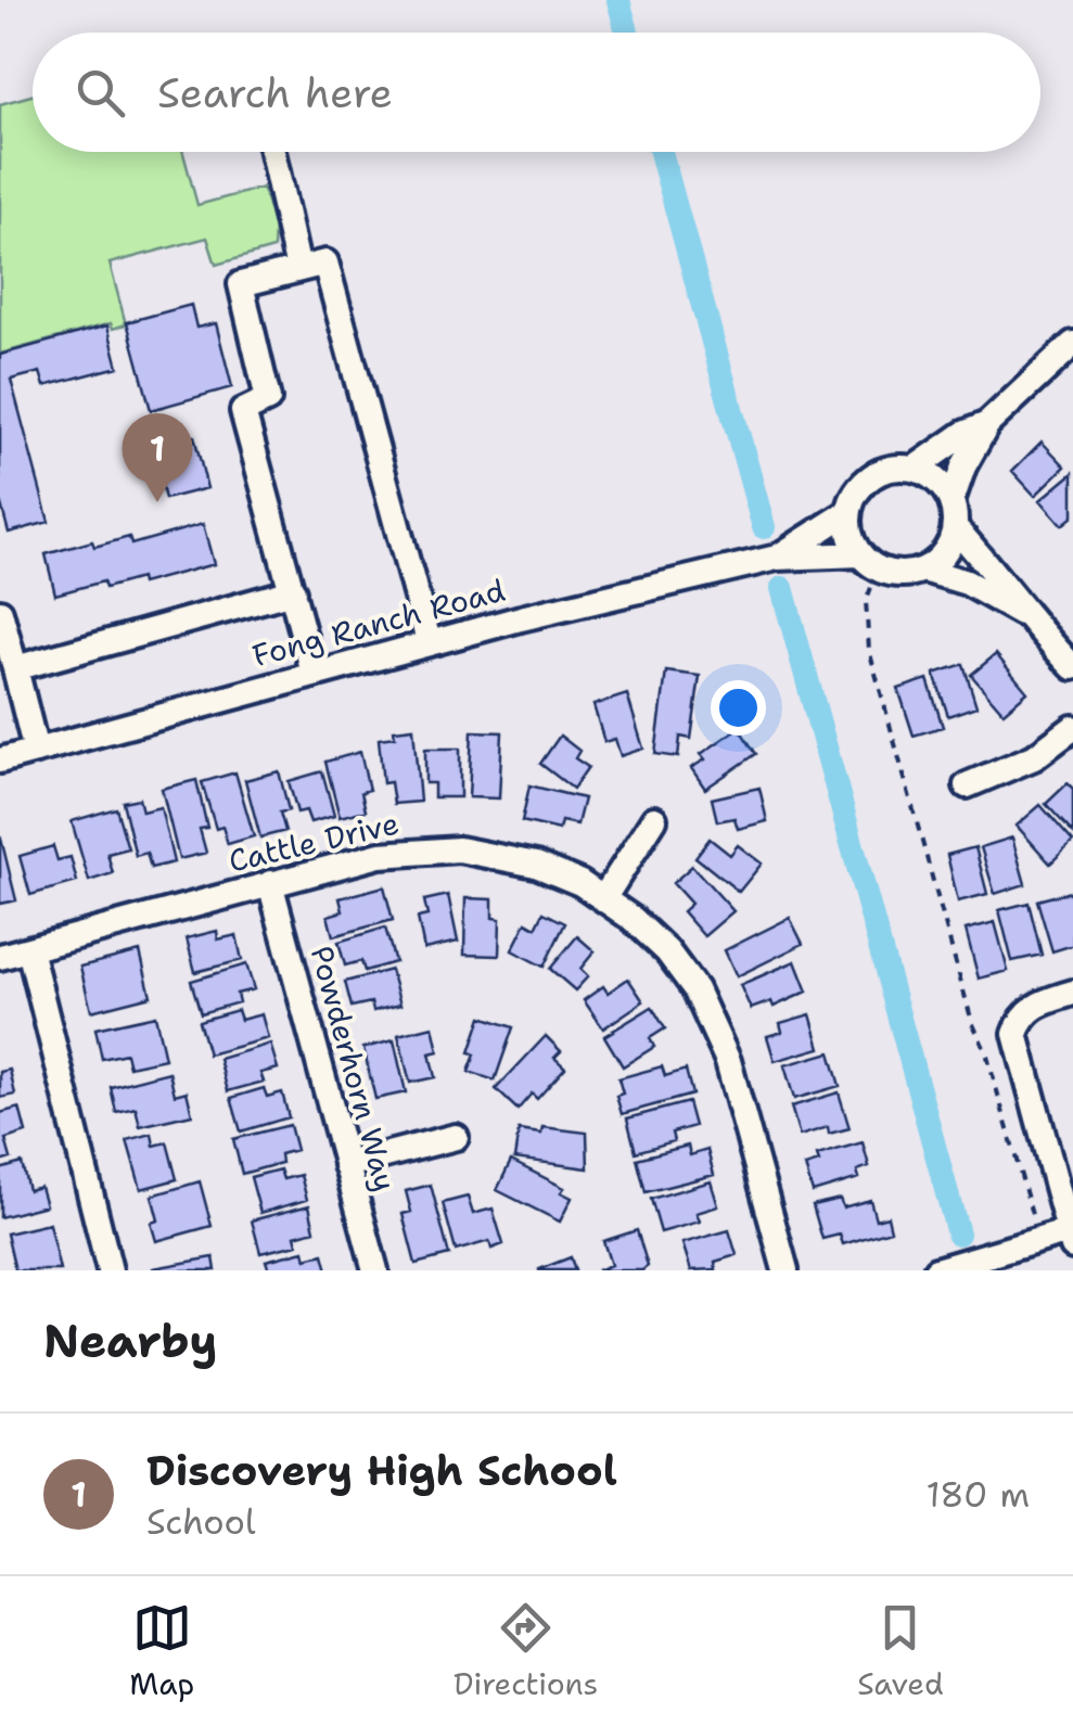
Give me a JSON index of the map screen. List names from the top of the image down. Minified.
{"streets":{"street":["Fong Ranch Road","Cattle Drive","Powderhorn Way"]},"crossings":[["Cattle Drive","Powderhorn Way"]],"page":{"search":"Search here","pins":"1","heading":"Nearby","list":[{"mark":"1","name":"Discovery High School","note":"School","value":"180 m"}],"nav":["Map","Directions","Saved"]}}
